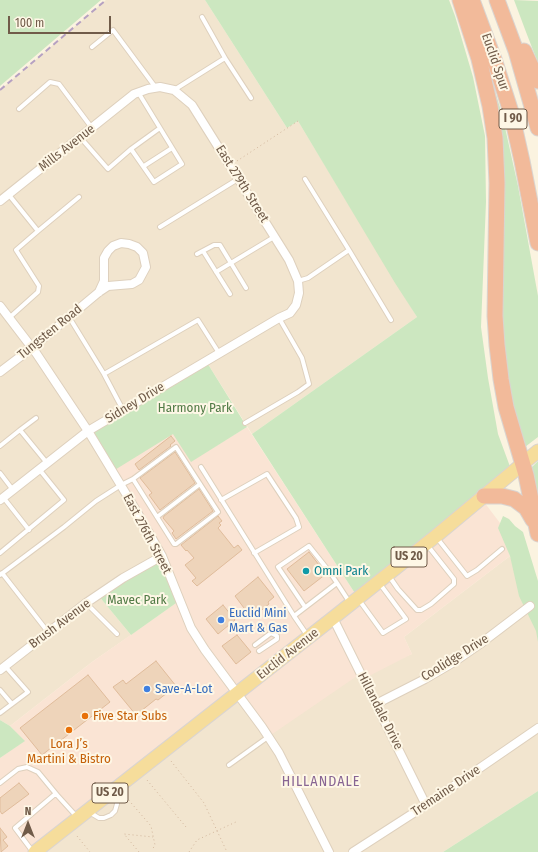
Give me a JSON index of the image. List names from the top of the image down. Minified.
{"streets":{"highway":["Euclid Spur","I 90"],"main road":["US 20","Euclid Avenue"],"street":["Mills Avenue","East 279th Street","Tungsten Road","Sidney Drive","East 276th Street","Brush Avenue","Coolidge Drive","Hillandale Drive","Tremaine Drive"]},"crossings":[["East 279th Street","Sidney Drive"],["Tungsten Road","East 276th Street"],["Sidney Drive","East 276th Street"],["East 276th Street","Brush Avenue"],["East 276th Street","Euclid Avenue"],["Euclid Avenue","Hillandale Drive"],["Coolidge Drive","Hillandale Drive"],["Hillandale Drive","Tremaine Drive"]],"districts":["HILLANDALE"],"parks":["Harmony Park","Mavec Park"],"places":["Omni Park","Euclid Mini Mart & Gas","Save-A-Lot","Five Star Subs","Lora J’s Martini & Bistro"],"scale_bar":"100 m","north":"top"}
